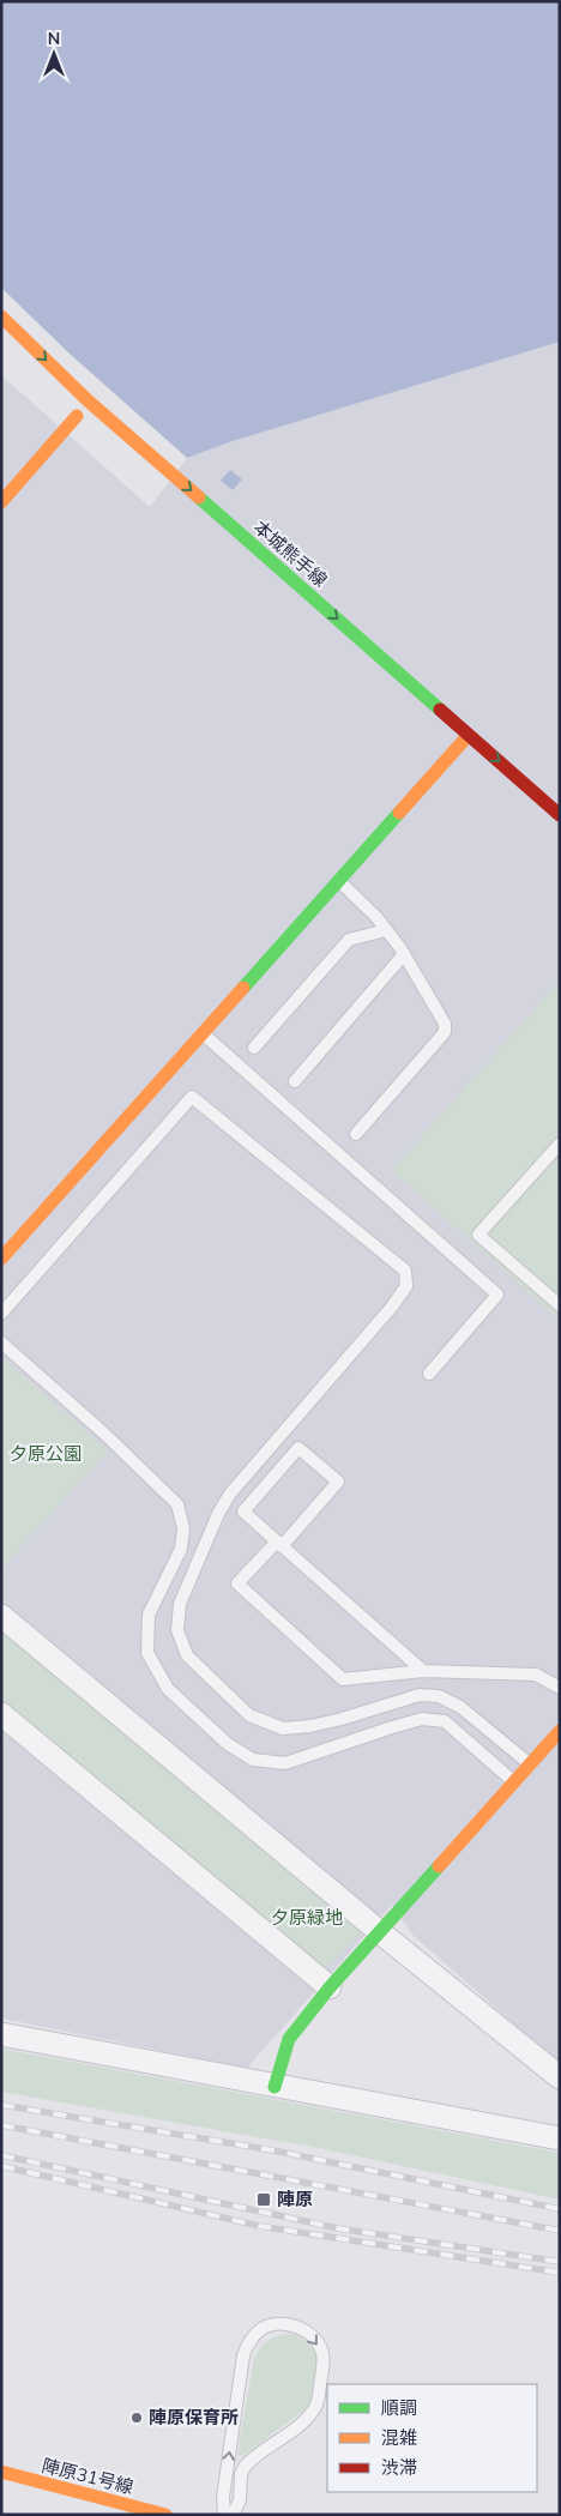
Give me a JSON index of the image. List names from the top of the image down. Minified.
{"streets":{"street":["本城熊手線","陣原31号線"]},"one_way":["本城熊手線"],"parks":["夕原公園","夕原緑地"],"places":{"transit":["陣原"],"other":["陣原保育所"]},"legend":["順調","混雑","渋滞"],"north":"top"}
